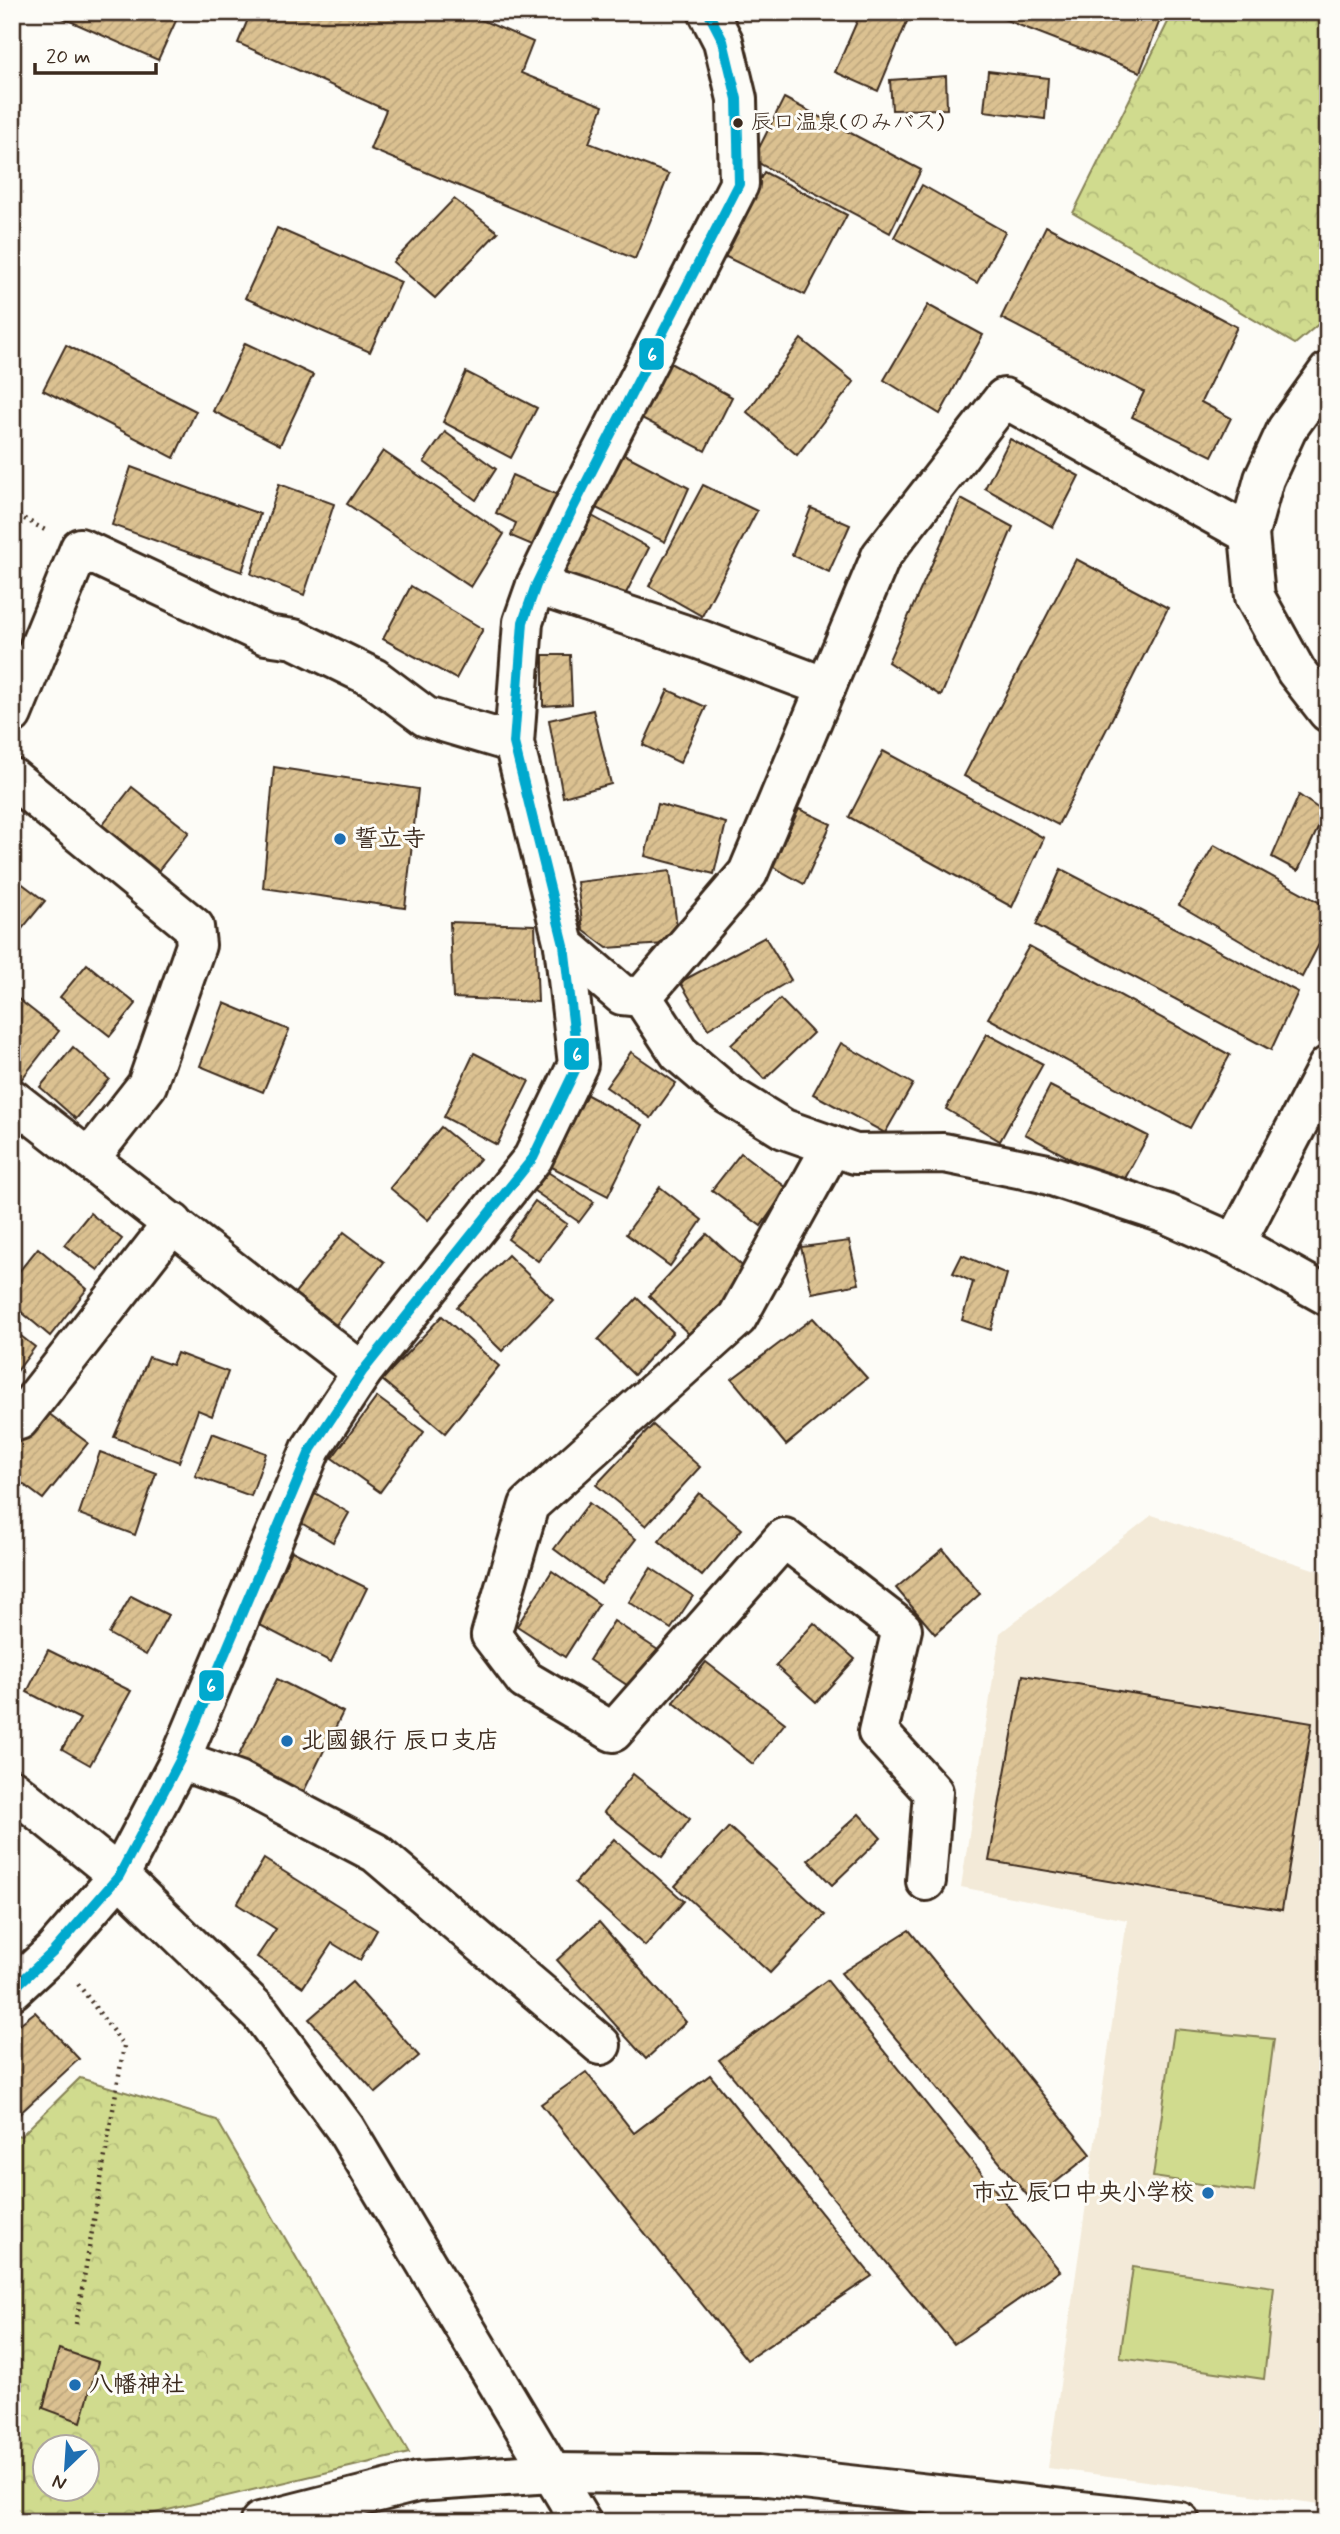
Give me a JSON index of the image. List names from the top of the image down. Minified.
{"places":["辰口温泉(のみバス)","誓立寺","北國銀行 辰口支店","市立 辰口中央小学校","八幡神社"],"lines":["transit line 6"],"scale_bar":"20 m","north":"bottom left"}
